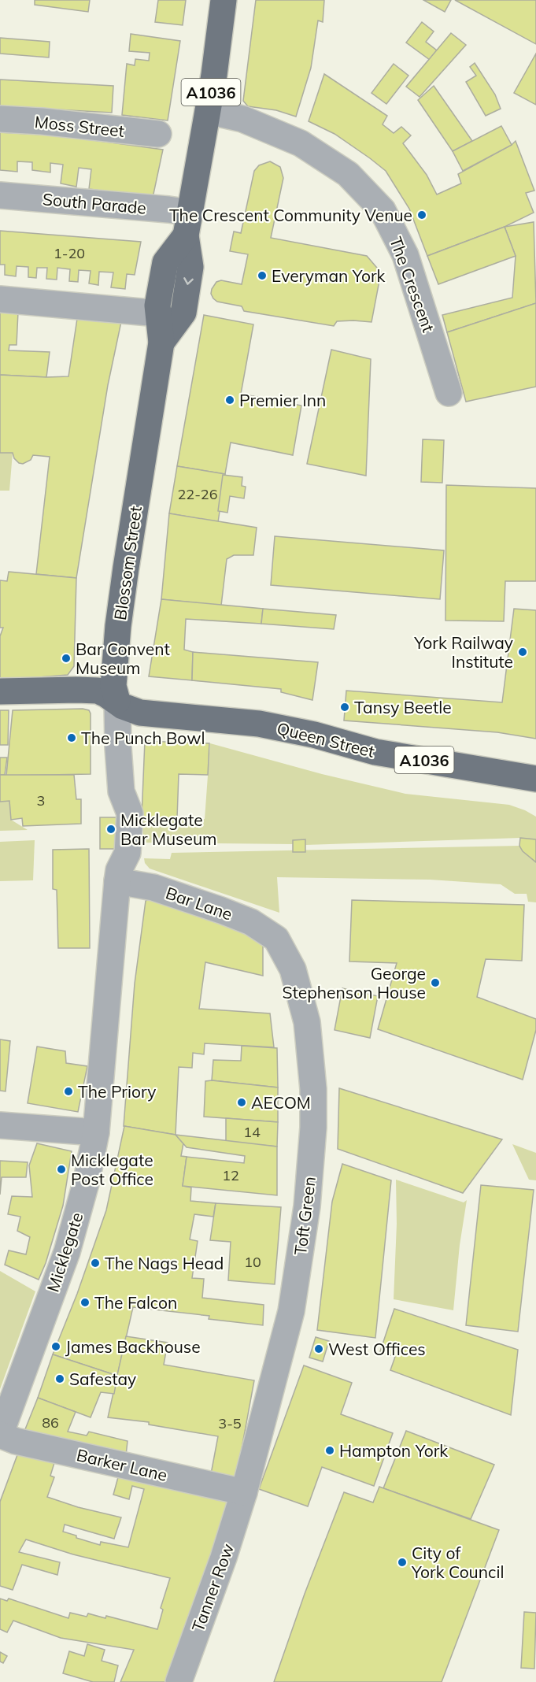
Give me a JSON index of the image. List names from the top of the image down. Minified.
{"streets":{"main road":["A1036","Blossom Street","Queen Street"],"street":["Moss Street","South Parade","The Crescent","Bar Lane","Toft Green","Micklegate","Barker Lane","Tanner Row"]},"crossings":[["A1036","Blossom Street"],["A1036","Queen Street"],["South Parade","Blossom Street"],["The Crescent","Blossom Street"],["Blossom Street","Queen Street"],["Blossom Street","Micklegate"],["Bar Lane","Toft Green"],["Bar Lane","Micklegate"],["Toft Green","Barker Lane"],["Toft Green","Tanner Row"],["Micklegate","Barker Lane"],["Barker Lane","Tanner Row"]],"places":["The Crescent Community Venue","Everyman York","Premier Inn","York Railway Institute","Bar Convent Museum","Tansy Beetle","The Punch Bowl","Micklegate Bar Museum","George Stephenson House","The Priory","AECOM","Micklegate Post Office","The Nags Head","The Falcon","James Backhouse","West Offices","Safestay","Hampton York","City of York Council"],"house_numbers":["1-20","22-26","3","14","12","10","86","3-5"]}
